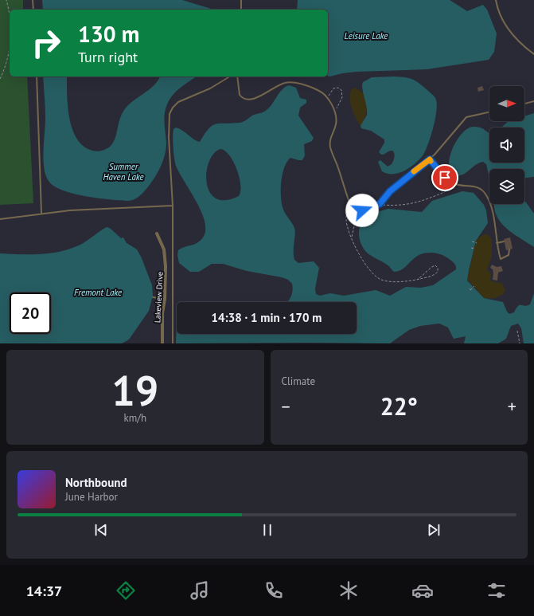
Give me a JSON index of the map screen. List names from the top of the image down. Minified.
{"streets":{"street":["Lakeview Drive"]},"water":["Leisure Lake","Summer Haven Lake","Fremont Lake"],"north":"right","page":{"turn":["130 m","Turn right"],"limit":"20","trip":"14:38 · 1 min · 170 m","tile":[["19","km/h"],"Climate"],"heat":["−","22°","+"],"song":["Northbound","June Harbor"],"tabs":"14:37"}}
